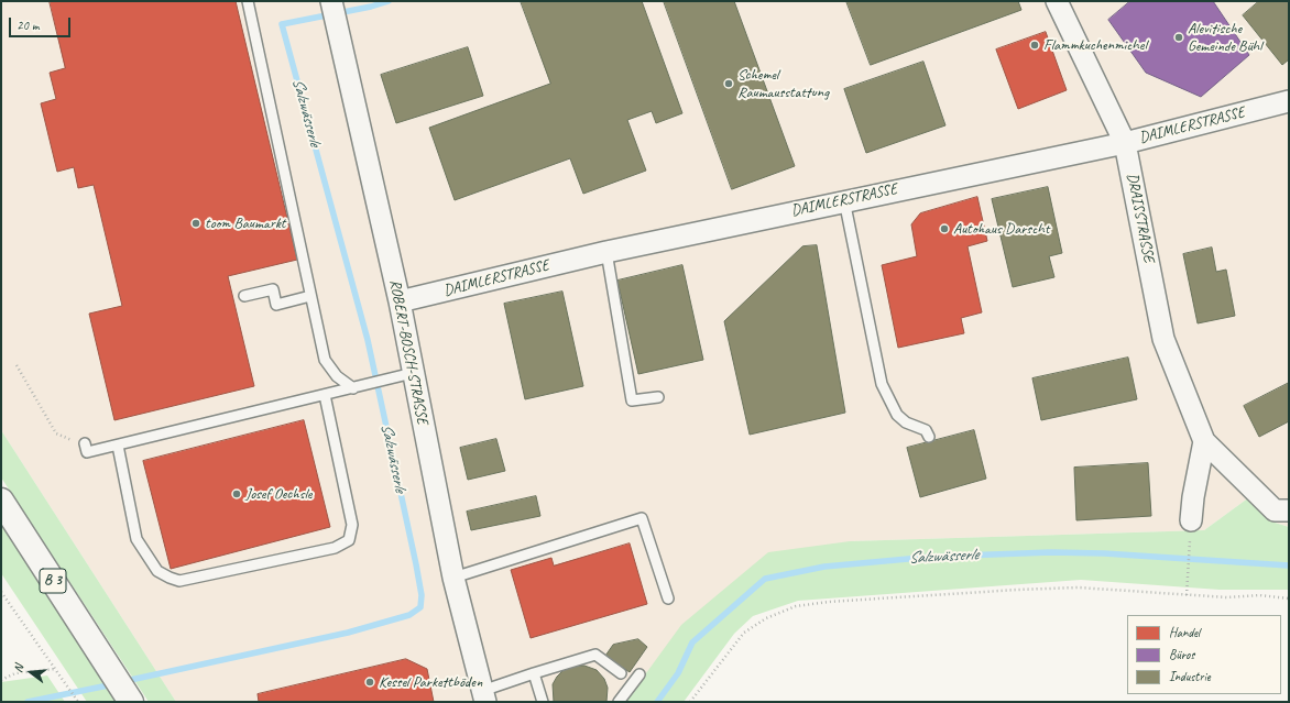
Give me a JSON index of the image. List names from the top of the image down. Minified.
{"streets":{"main road":["B 3"],"street":["DAIMLERSTRASSE","DRAISSTRASSE","ROBERT-BOSCH-STRASSE"]},"crossings":[["DAIMLERSTRASSE","DRAISSTRASSE"],["DAIMLERSTRASSE","ROBERT-BOSCH-STRASSE"]],"water":["Salzwässerle"],"places":["Alevitische Gemeinde Bühl","Flammkuchenmichel","Schemel Raumausstattung","toom Baumarkt","Autohaus Darscht","Josef Oechsle","Kessel Parkettböden"],"legend":["Handel","Büros","Industrie"],"scale_bar":"20 m","north":"left"}
